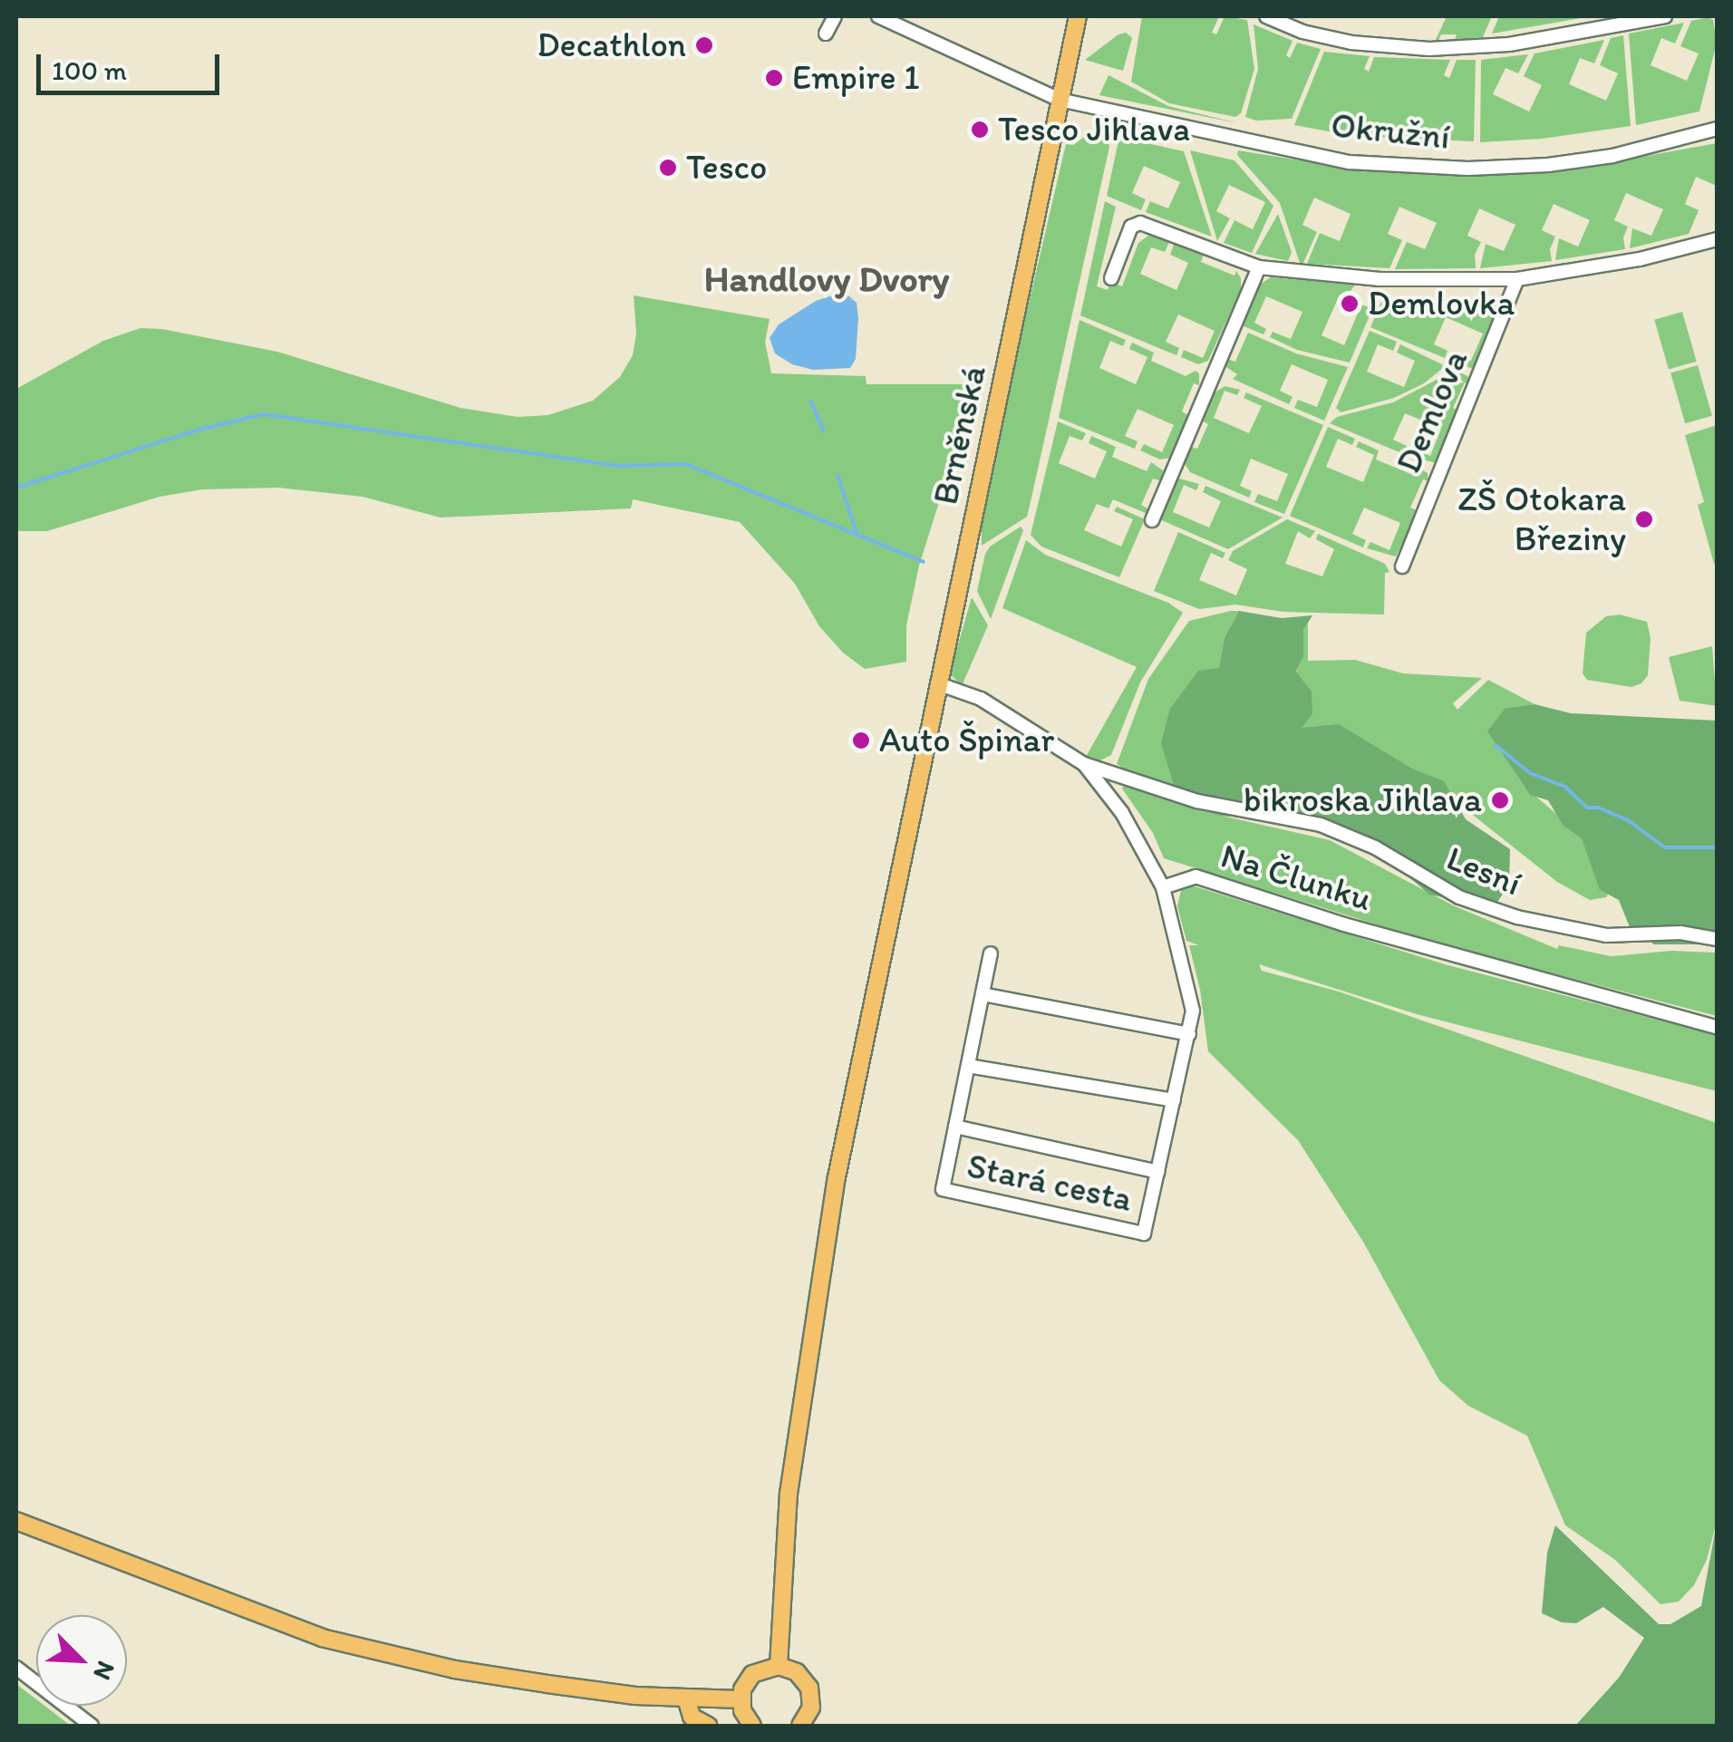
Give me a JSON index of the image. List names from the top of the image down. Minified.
{"streets":{"main road":["Brněnská"],"street":["Okružní","Demlova","Lesní","Na Člunku","Stará cesta"]},"crossings":[["Okružní","Brněnská"],["Na Člunku","Stará cesta"]],"districts":["Handlovy Dvory"],"places":["Decathlon","Empire 1","Tesco Jihlava","Tesco","Demlovka","ZŠ Otokara Březiny","Auto Špinar","bikroska Jihlava"],"scale_bar":"100 m","north":"bottom right"}
